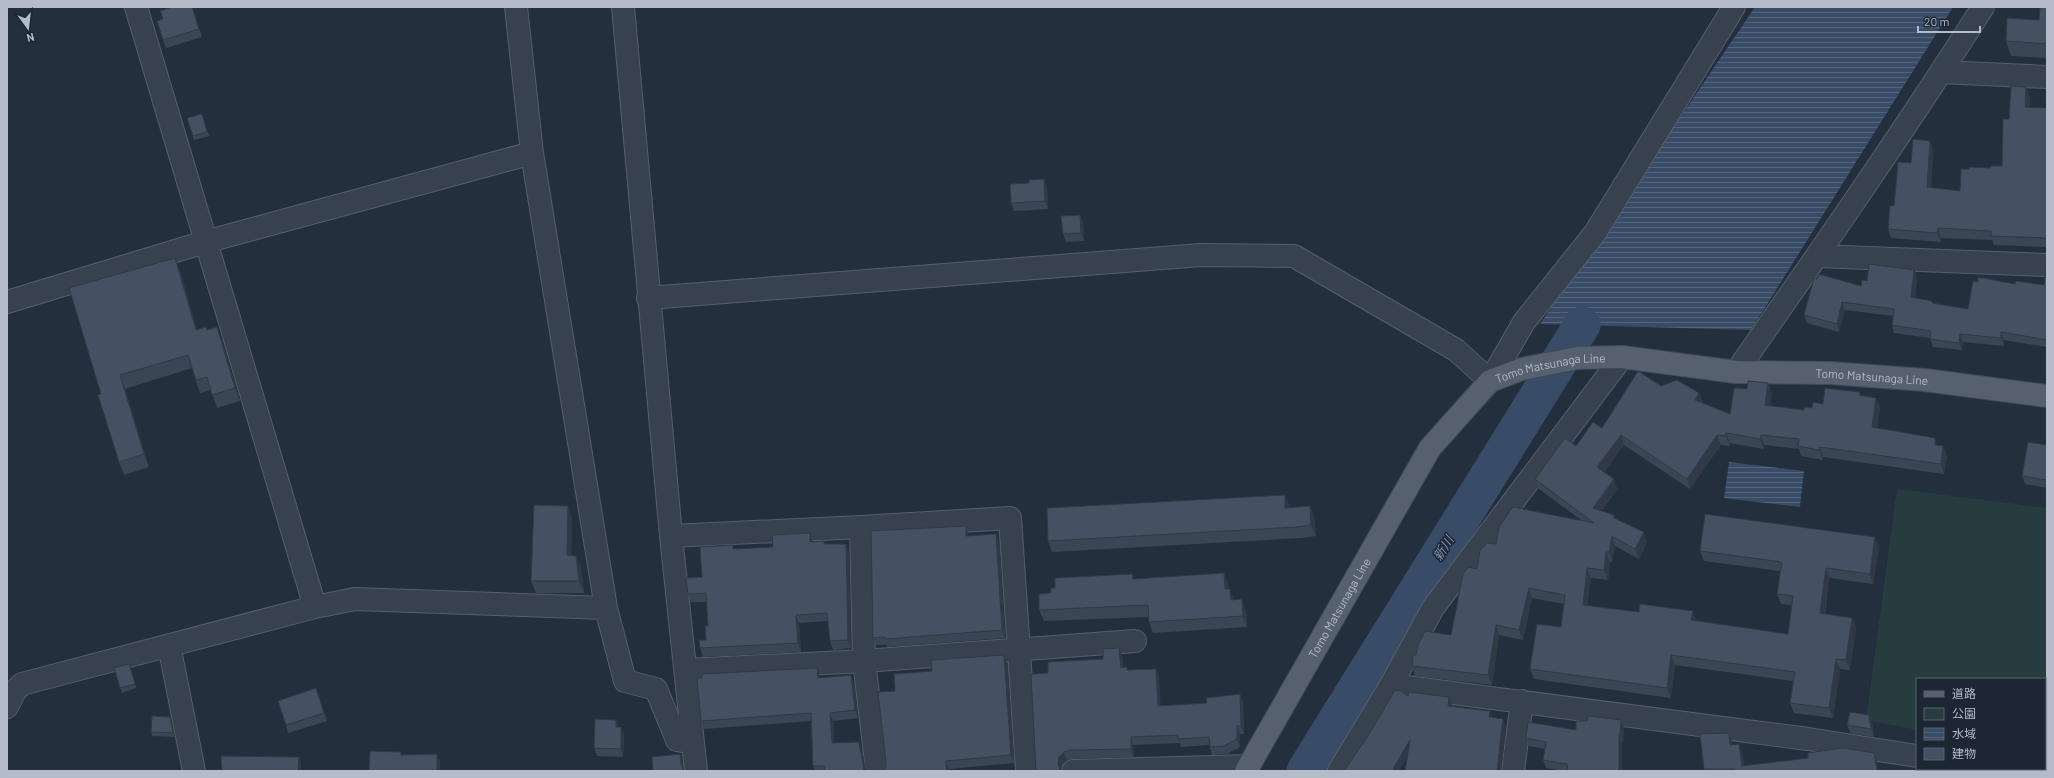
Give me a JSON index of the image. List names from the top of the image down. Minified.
{"streets":{"main road":["Tomo Matsunaga Line"]},"water":["新川"],"legend":["道路","公園","水域","建物"],"scale_bar":"20 m","north":"bottom"}
